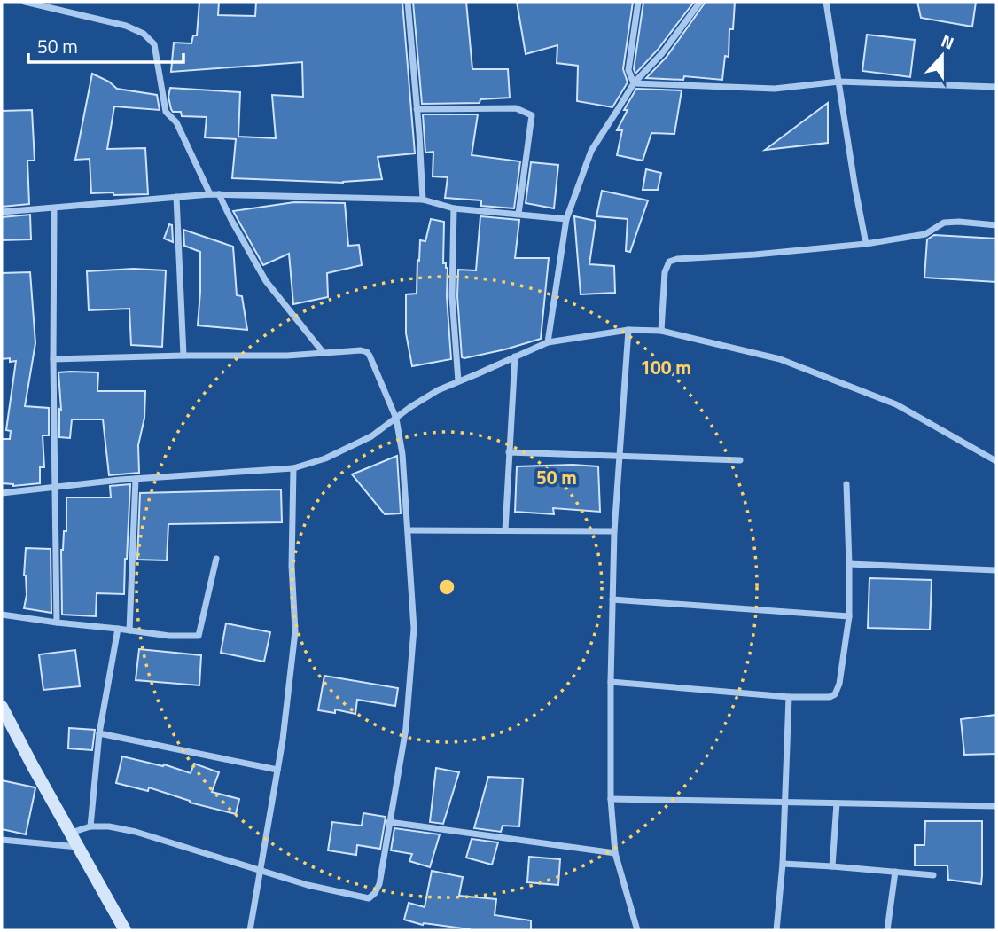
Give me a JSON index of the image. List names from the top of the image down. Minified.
{"scale_bar":"50 m","north":"top","rings":["100 m","50 m"]}
